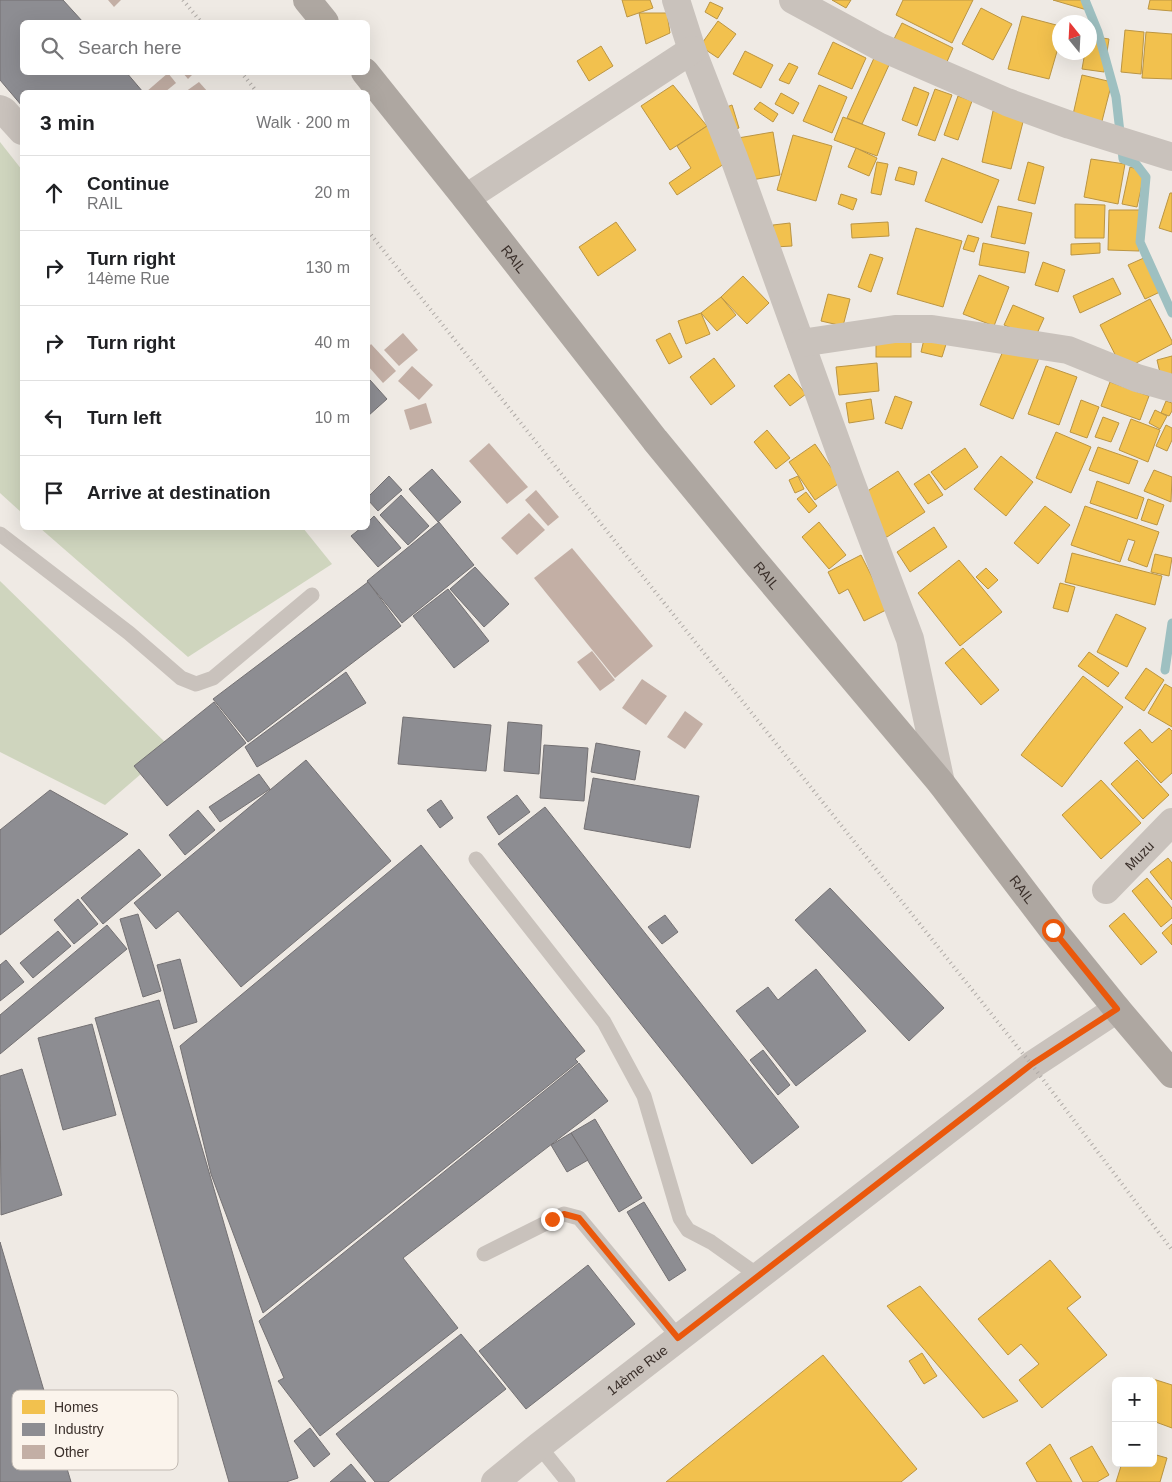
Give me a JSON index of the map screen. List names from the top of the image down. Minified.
{"streets":{"main road":["RAIL"],"street":["Muzu","14ème Rue"]},"crossings":[["RAIL","14ème Rue"]],"legend":["Homes","Industry","Other"],"north":"top","page":{"search":"Search here","heading":["3 min","Walk · 200 m"],"list":[["Continue","RAIL","20 m"],["Turn right","14ème Rue","130 m"],["Turn right","40 m"],["Turn left","10 m"],"Arrive at destination"],"map_buttons":["+","−"]}}
